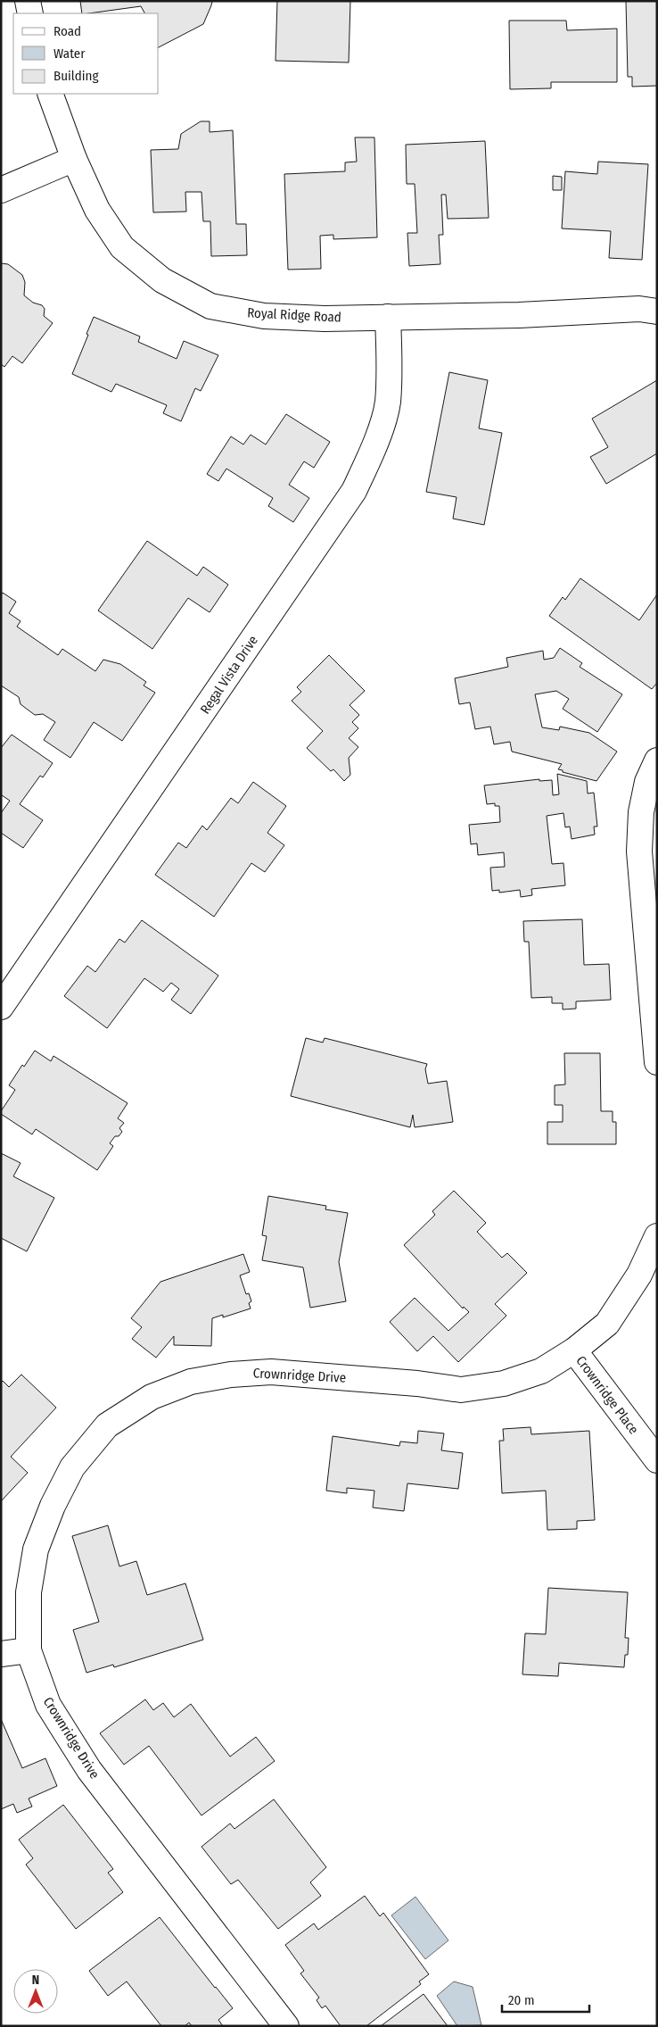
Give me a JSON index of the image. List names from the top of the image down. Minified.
{"streets":{"street":["Royal Ridge Road","Regal Vista Drive","Crownridge Drive","Crownridge Place"]},"crossings":[["Royal Ridge Road","Regal Vista Drive"],["Crownridge Drive","Crownridge Place"]],"legend":["Road","Water","Building"],"scale_bar":"20 m","north":"top"}
